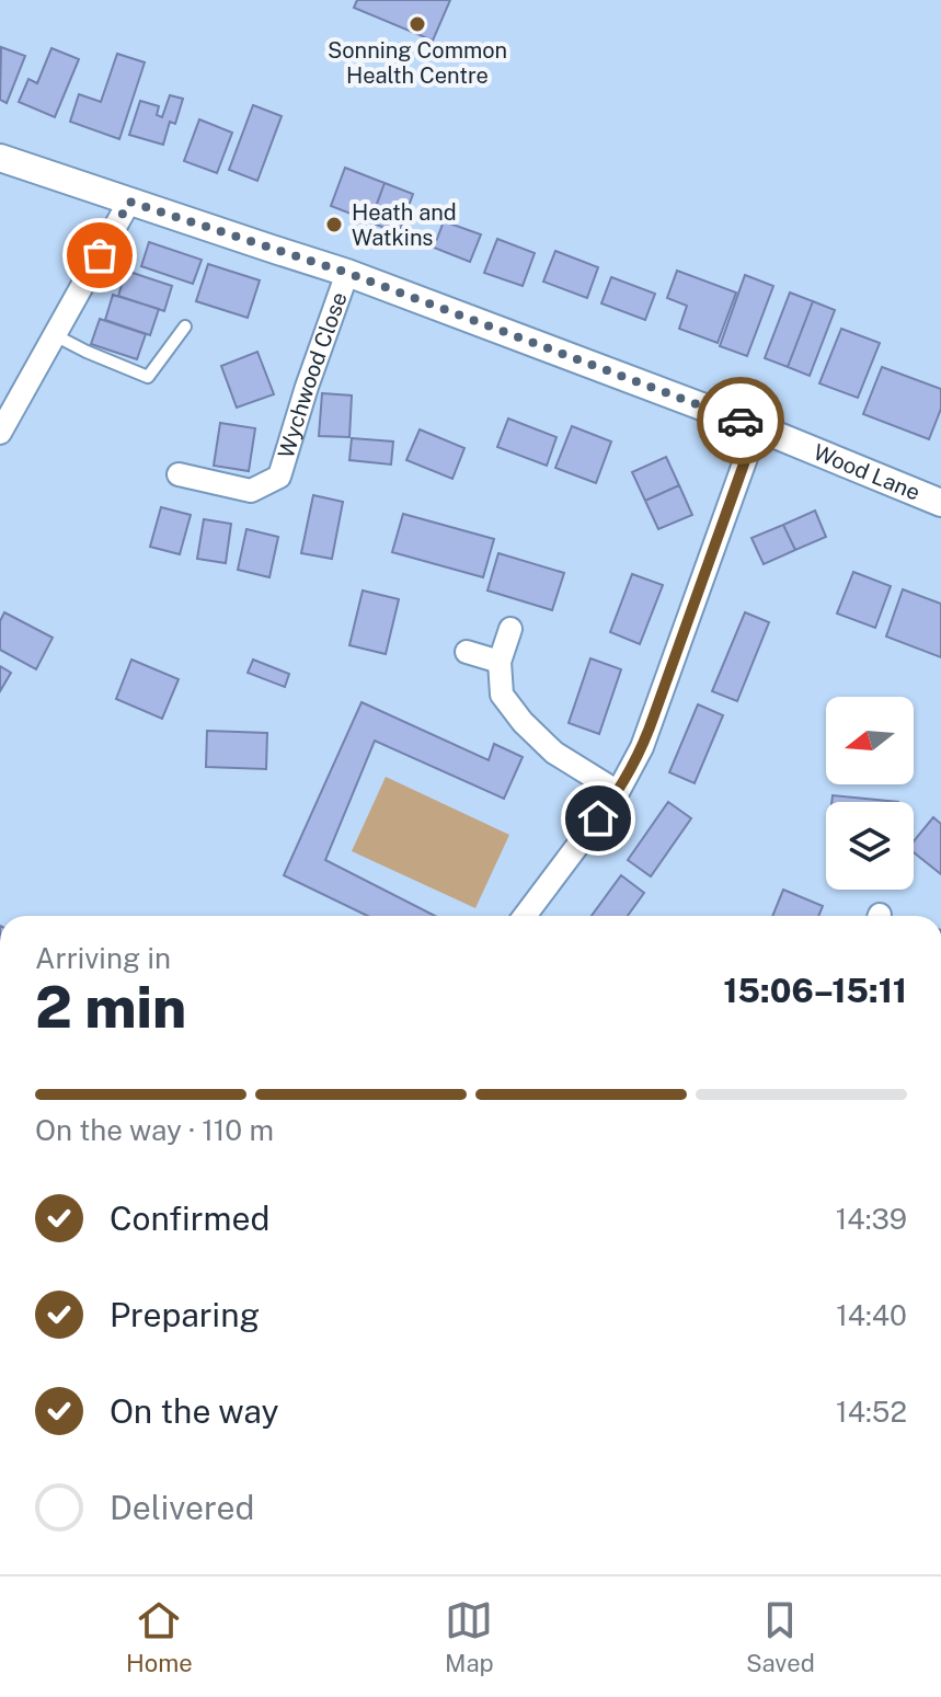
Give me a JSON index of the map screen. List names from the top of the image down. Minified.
{"streets":{"street":["Wychwood Close","Wood Lane"]},"crossings":[["Wychwood Close","Wood Lane"]],"places":["Sonning Common Health Centre","Heath and Watkins"],"north":"left","page":{"heading":["2 min","Arriving in","15:06–15:11"],"bar":"On the way · 110 m","list":[["Confirmed","14:39"],["Preparing","14:40"],["On the way","14:52"],"Delivered"],"tabs":["Home","Map","Saved"]}}
